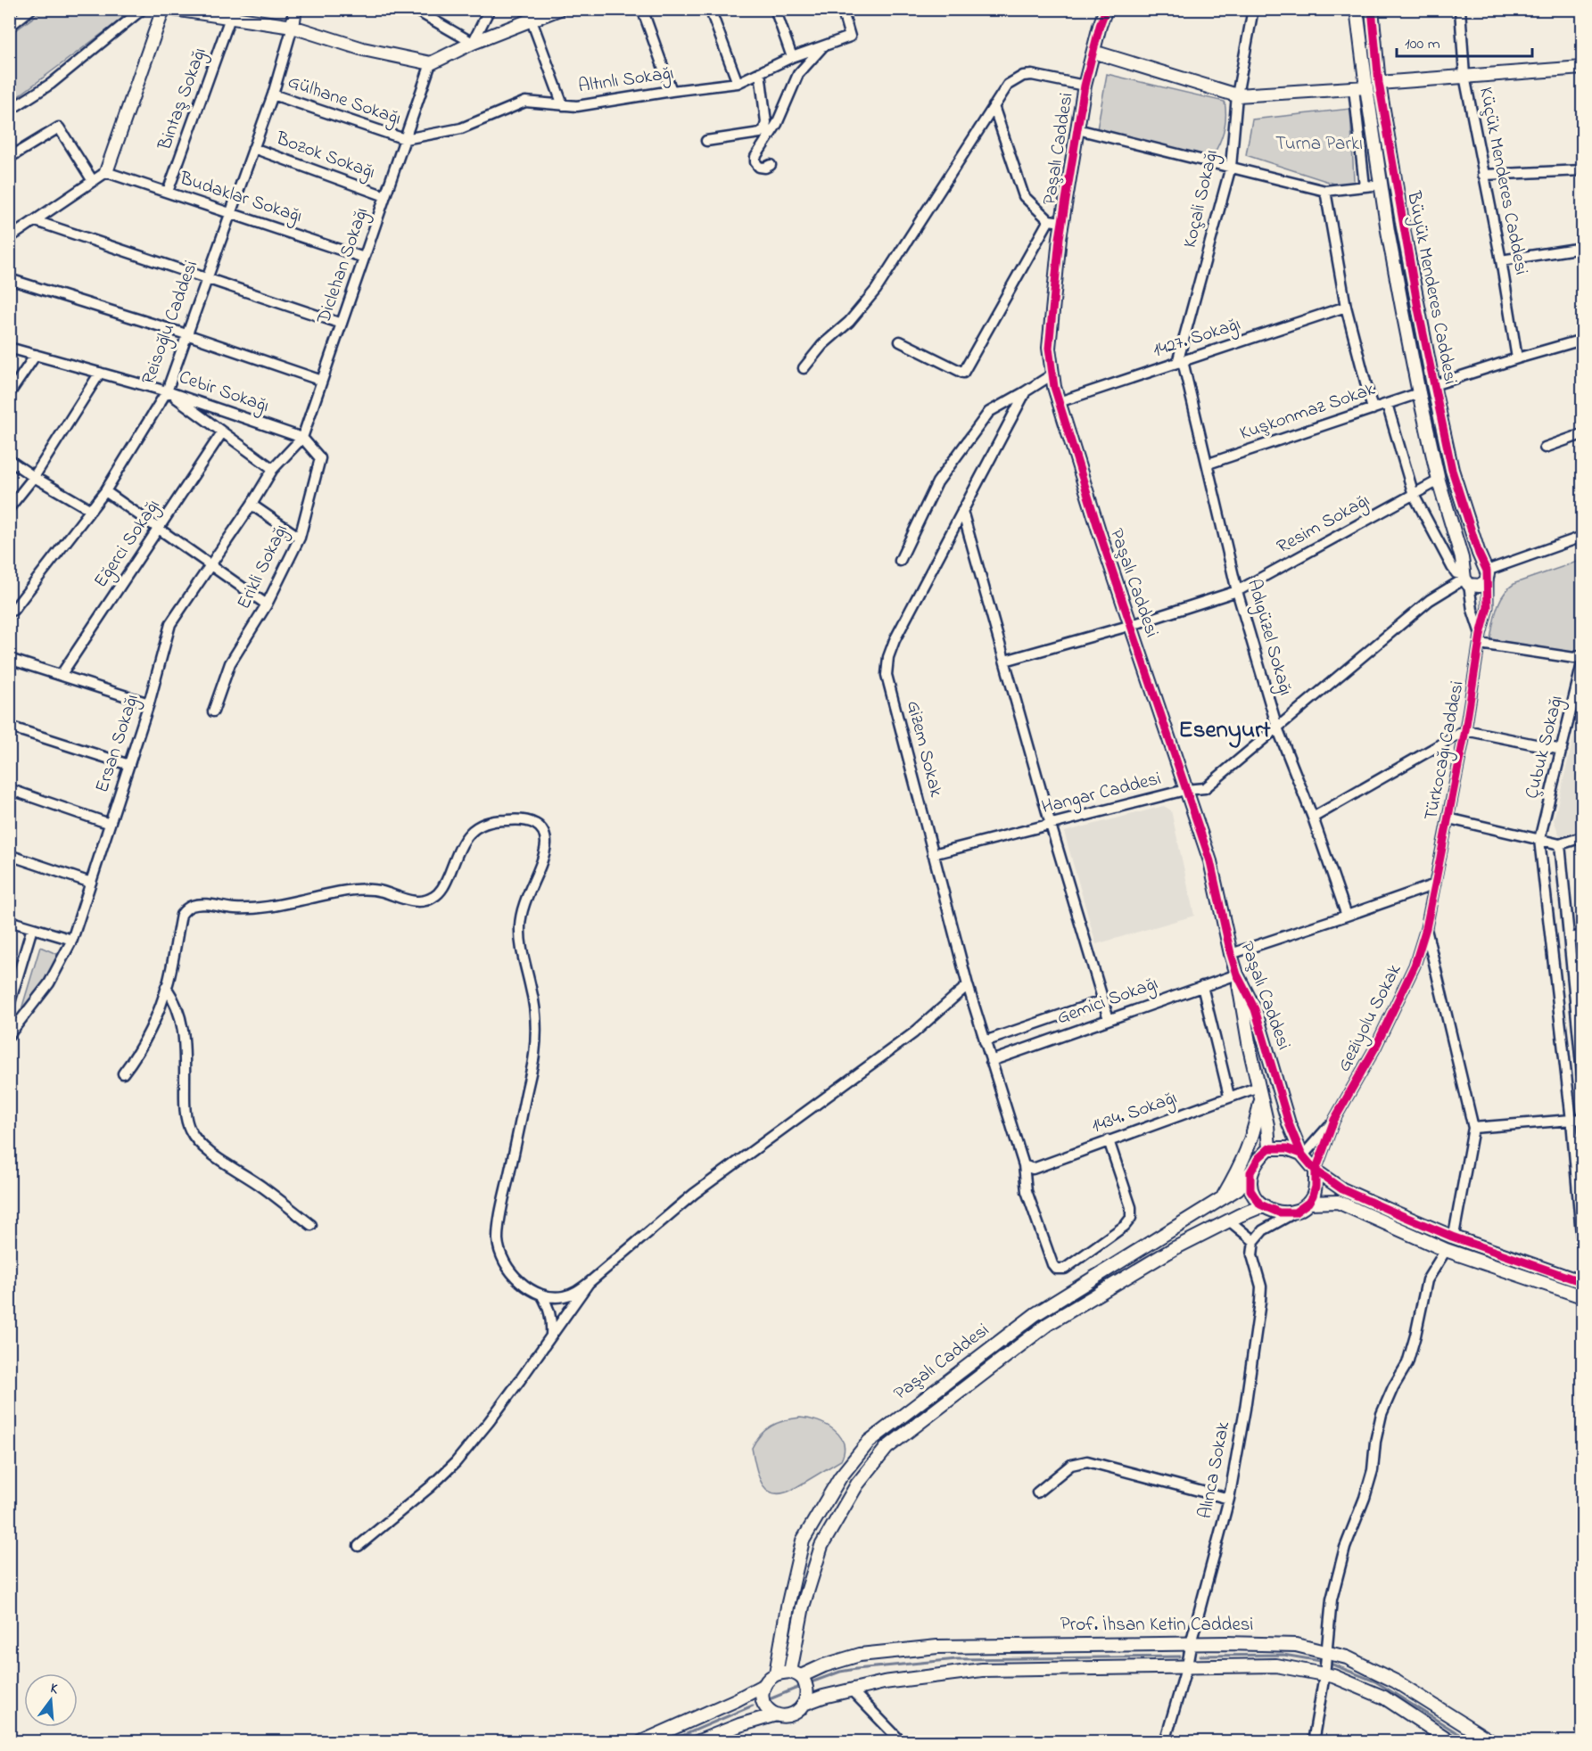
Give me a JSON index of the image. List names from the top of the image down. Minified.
{"streets":{"street":["Altınlı Sokağı","Bintaş Sokağı","Gülhane Sokağı","Paşalı Caddesi","Bozok Sokağı","Küçük Menderes Caddesi","Budaklar Sokağı","Koçali Sokağı","Diclehan Sokağı","Büyük Menderes Caddesi","Reisoğlu Caddesi","1427. Sokağı","Cebir Sokağı","Kuşkonmaz Sokak","Resim Sokağı","Eğerci Sokağı","Erikli Sokağı","Adıgüzel Sokağı","Ersan Sokağı","Çubuk Sokağı","Gizem Sokak","Türkocağı Caddesi","Hangar Caddesi","Gemici Sokağı","Geziyolu Sokak","1434. Sokağı","Alınca Sokak","Prof. İhsan Ketin Caddesi"]},"crossings":[["Altınlı Sokağı","Gülhane Sokağı"],["Altınlı Sokağı","Diclehan Sokağı"],["Bintaş Sokağı","Budaklar Sokağı"],["Gülhane Sokağı","Diclehan Sokağı"],["Gülhane Sokağı","Reisoğlu Caddesi"],["Paşalı Caddesi","1427. Sokağı"],["Paşalı Caddesi","Resim Sokağı"],["Paşalı Caddesi","Gizem Sokak"],["Paşalı Caddesi","Hangar Caddesi"],["Paşalı Caddesi","Gemici Sokağı"],["Paşalı Caddesi","Prof. İhsan Ketin Caddesi"],["Bozok Sokağı","Diclehan Sokağı"],["Bozok Sokağı","Reisoğlu Caddesi"],["Budaklar Sokağı","Diclehan Sokağı"],["Budaklar Sokağı","Reisoğlu Caddesi"],["Koçali Sokağı","1427. Sokağı"],["Koçali Sokağı","Adıgüzel Sokağı"],["Diclehan Sokağı","Cebir Sokağı"],["Diclehan Sokağı","Erikli Sokağı"],["Diclehan Sokağı","Ersan Sokağı"],["Büyük Menderes Caddesi","Kuşkonmaz Sokak"],["Büyük Menderes Caddesi","Resim Sokağı"],["Büyük Menderes Caddesi","Türkocağı Caddesi"],["Büyük Menderes Caddesi","Hangar Caddesi"],["Reisoğlu Caddesi","Cebir Sokağı"],["1427. Sokağı","Adıgüzel Sokağı"],["Cebir Sokağı","Erikli Sokağı"],["Kuşkonmaz Sokak","Adıgüzel Sokağı"],["Resim Sokağı","Adıgüzel Sokağı"],["Adıgüzel Sokağı","Hangar Caddesi"],["Gizem Sokak","Hangar Caddesi"],["Gizem Sokak","Gemici Sokağı"],["Gizem Sokak","1434. Sokağı"],["Türkocağı Caddesi","Hangar Caddesi"],["Türkocağı Caddesi","Geziyolu Sokak"],["Alınca Sokak","Prof. İhsan Ketin Caddesi"]],"districts":["Esenyurt"],"parks":["Turna Parkı"],"scale_bar":"100 m","north":"top"}
